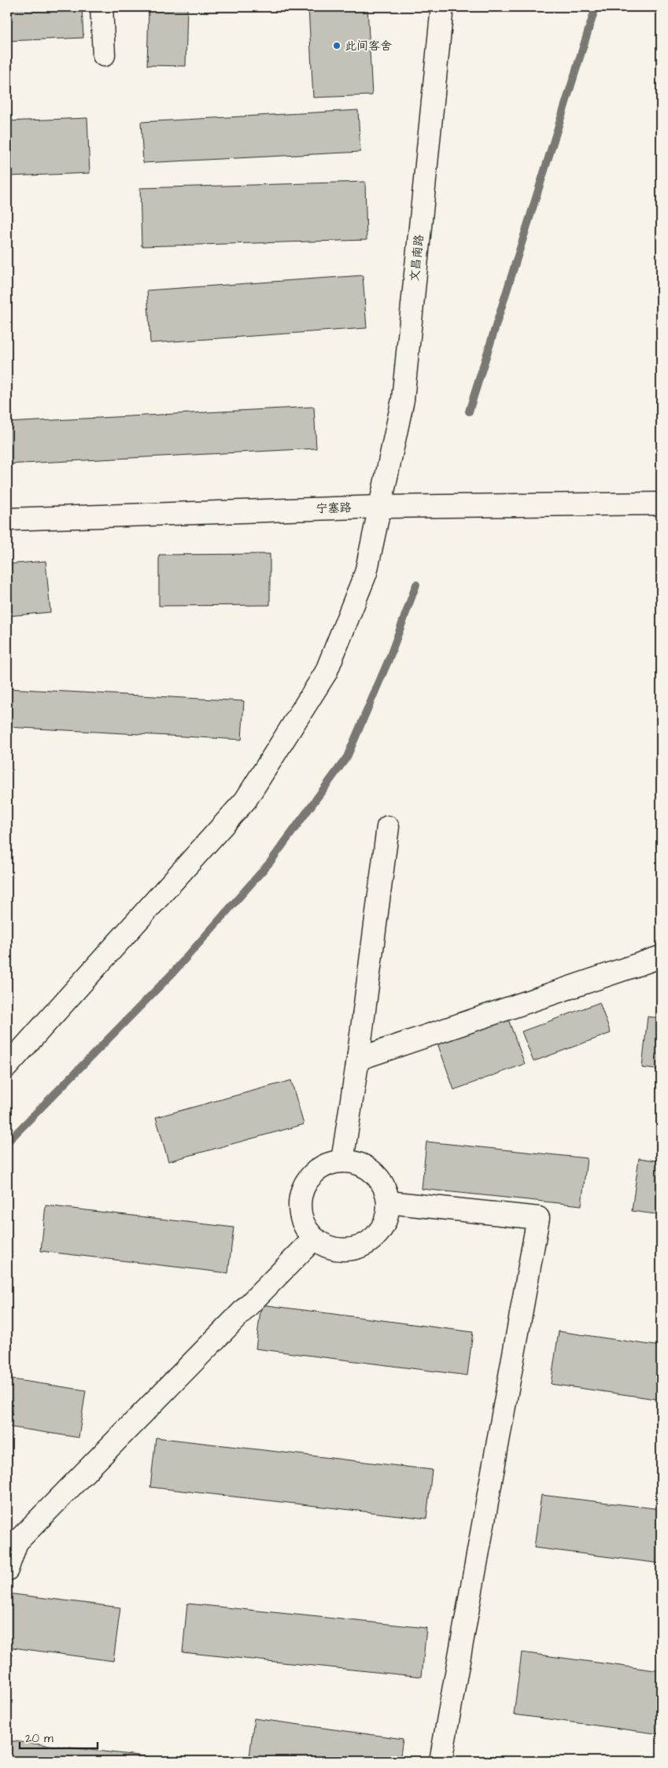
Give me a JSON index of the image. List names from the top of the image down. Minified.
{"streets":{"street":["文昌南路","宁塞路"]},"crossings":[["文昌南路","宁塞路"]],"places":["此间客舍"],"scale_bar":"20 m"}
